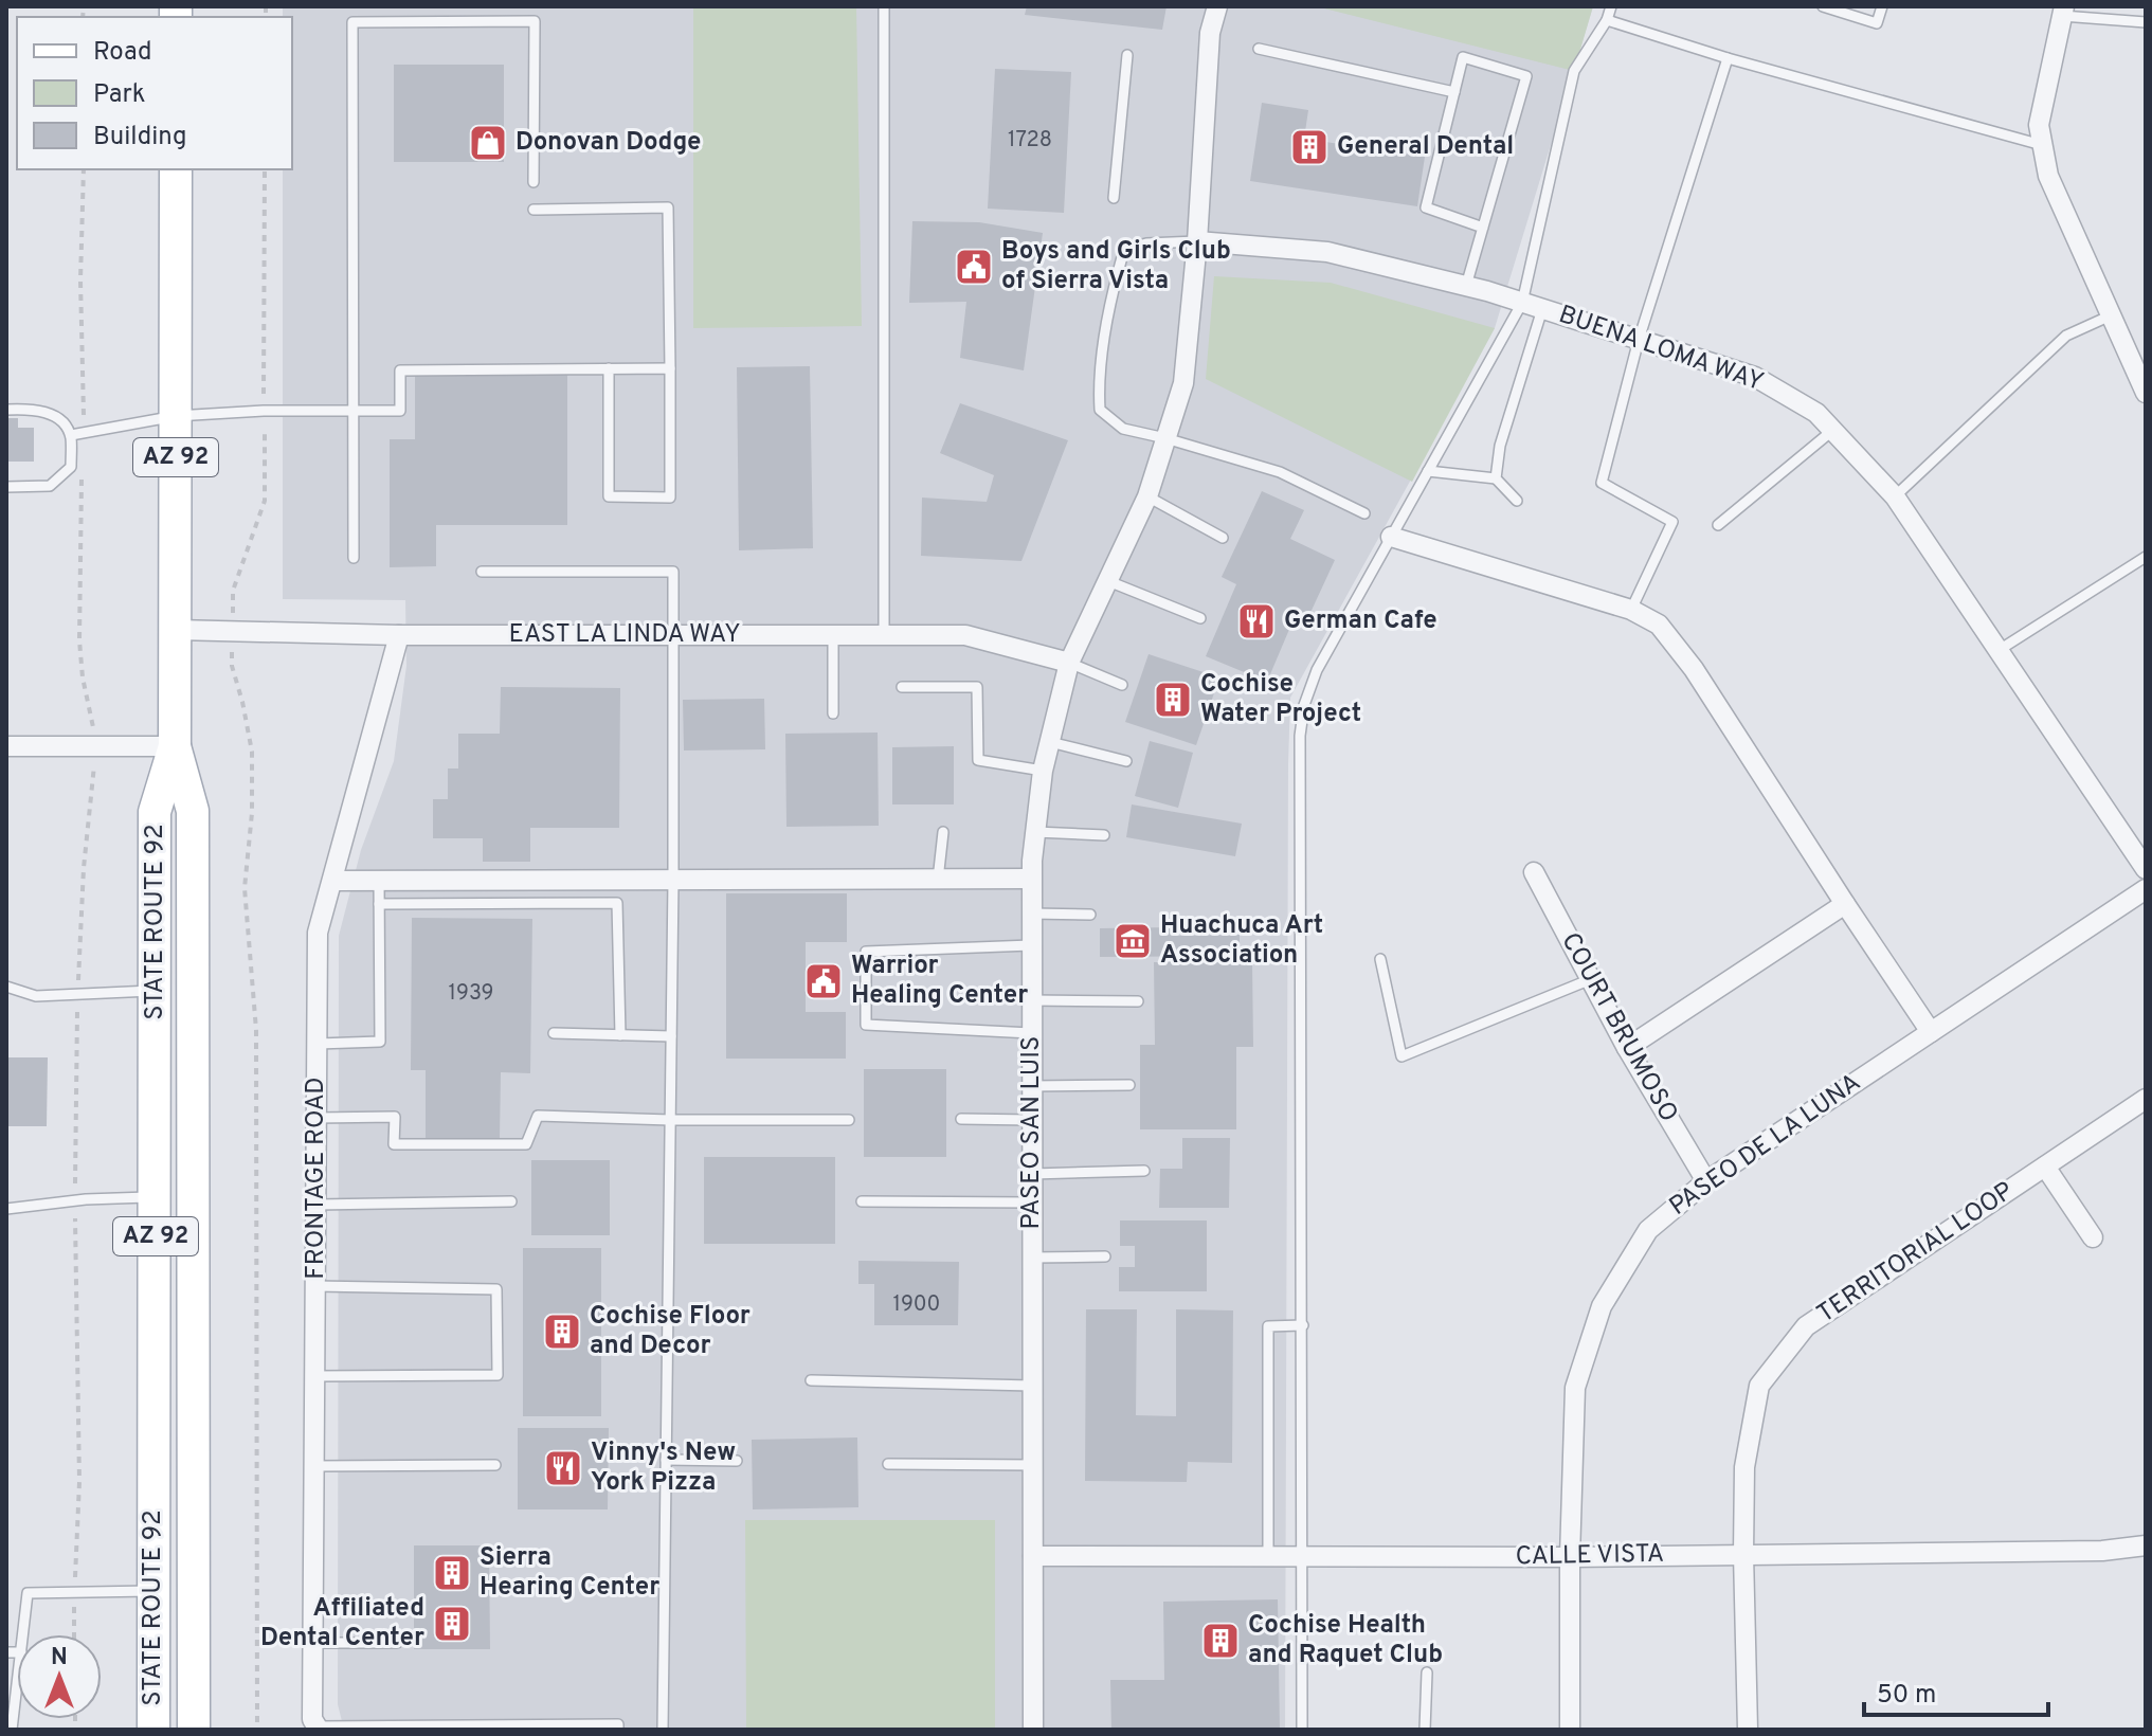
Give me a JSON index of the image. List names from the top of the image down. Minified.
{"streets":{"main road":["AZ 92","STATE ROUTE 92"],"street":["BUENA LOMA WAY","EAST LA LINDA WAY","COURT BRUMOSO","PASEO SAN LUIS","PASEO DE LA LUNA","FRONTAGE ROAD","TERRITORIAL LOOP","CALLE VISTA"]},"crossings":[["BUENA LOMA WAY","PASEO SAN LUIS"],["AZ 92","EAST LA LINDA WAY"],["AZ 92","STATE ROUTE 92"],["EAST LA LINDA WAY","PASEO SAN LUIS"],["EAST LA LINDA WAY","FRONTAGE ROAD"],["COURT BRUMOSO","PASEO DE LA LUNA"],["PASEO SAN LUIS","CALLE VISTA"],["PASEO DE LA LUNA","CALLE VISTA"],["TERRITORIAL LOOP","CALLE VISTA"]],"places":{"shop":["Donovan Dodge"],"building":["General Dental","Cochise Water Project","Cochise Floor and Decor","Sierra Hearing Center","Affiliated Dental Center","Cochise Health and Raquet Club"],"public building":["Boys and Girls Club of Sierra Vista","Warrior Healing Center"],"restaurant":["German Cafe","Vinny's New York Pizza"],"museum":["Huachuca Art Association"]},"house_numbers":["1728","1939","1900"],"legend":["Road","Park","Building"],"scale_bar":"50 m","north":"top"}
